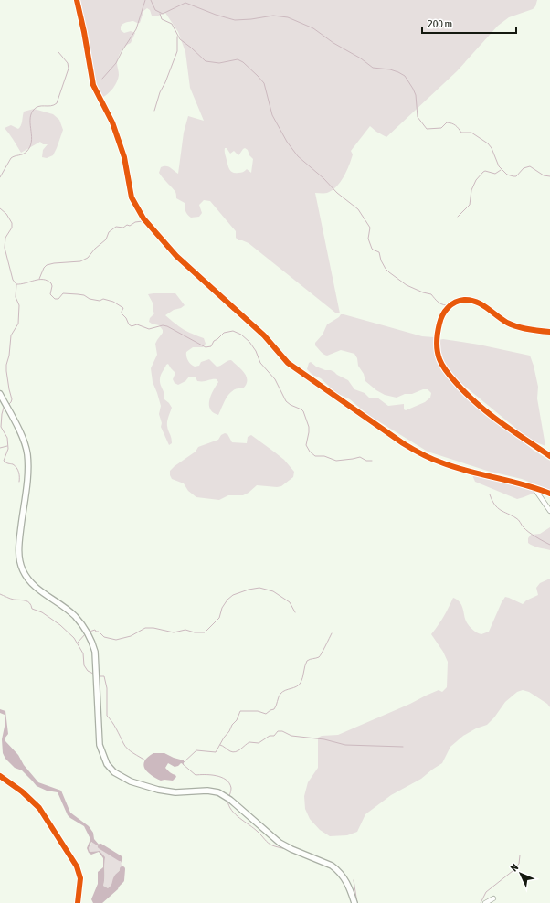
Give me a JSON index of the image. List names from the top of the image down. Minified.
{"scale_bar":"200 m","north":"top left"}
